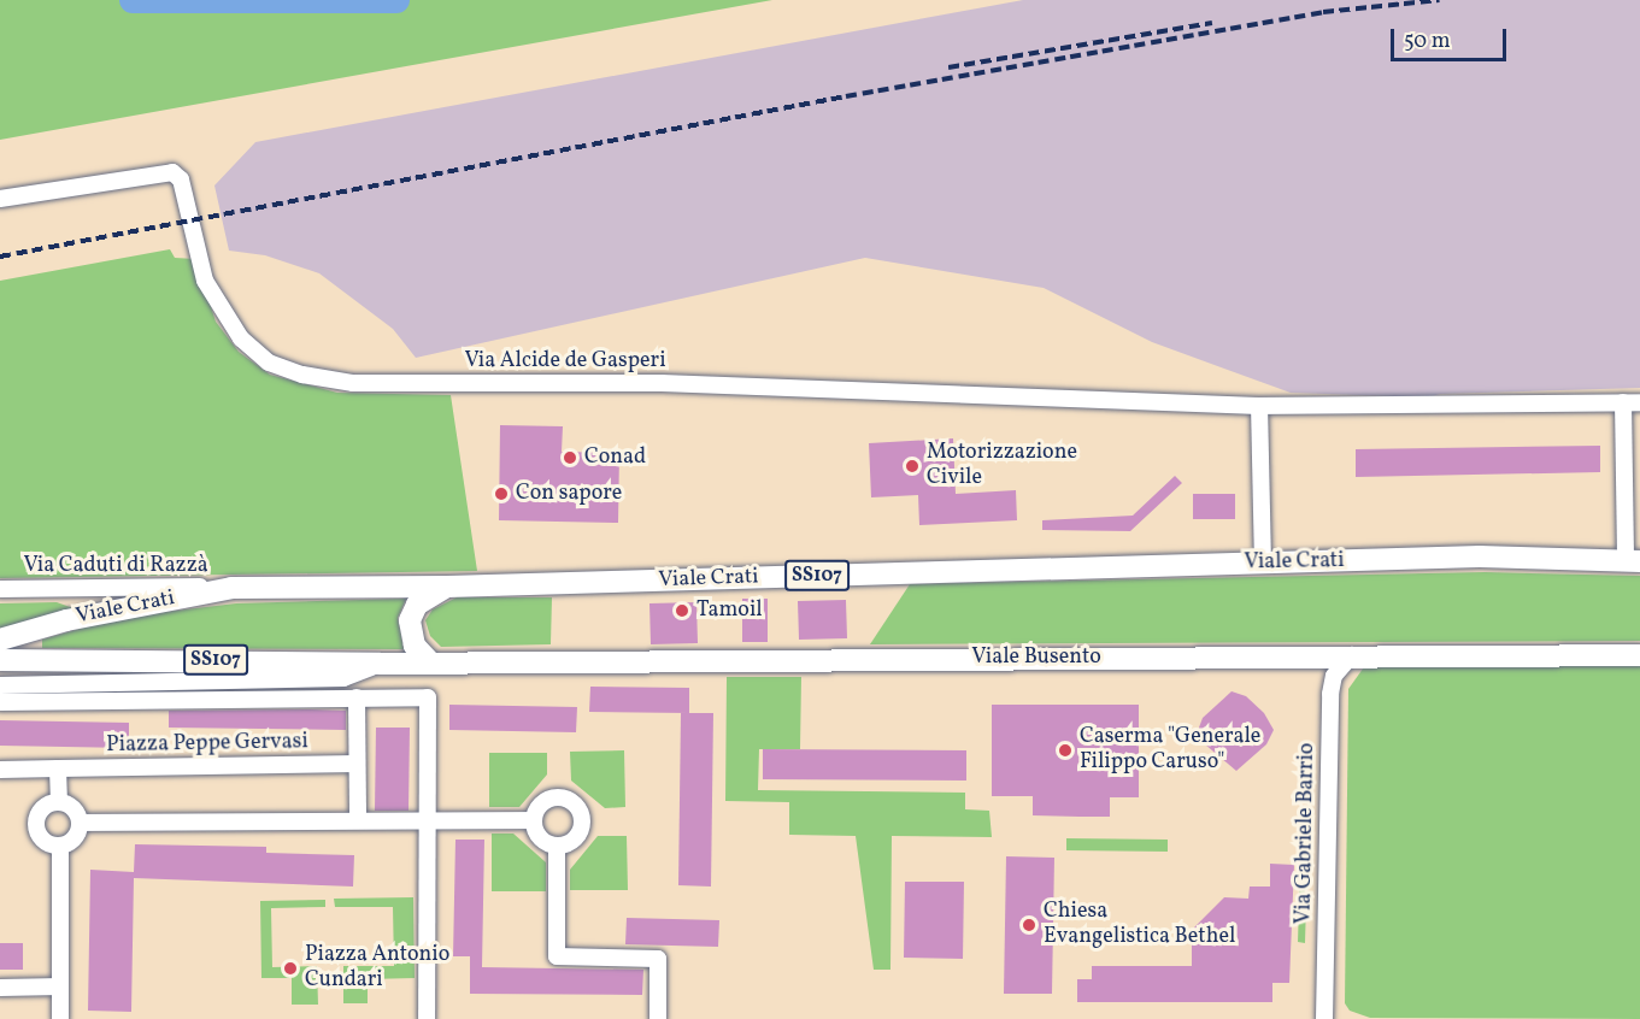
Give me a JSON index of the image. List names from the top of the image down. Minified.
{"streets":{"main road":["Viale Crati","SS107","Viale Busento"],"street":["Via Alcide de Gasperi","Via Caduti di Razzà","Piazza Peppe Gervasi","Via Gabriele Barrio"]},"crossings":[["Viale Crati","Via Caduti di Razzà"],["SS107","Viale Busento"],["Viale Busento","Via Gabriele Barrio"]],"places":["Conad","Motorizzazione Civile","Con sapore","Tamoil","Caserma \"Generale Filippo Caruso\"","Chiesa Evangelistica Bethel","Piazza Antonio Cundari"],"scale_bar":"50 m"}
